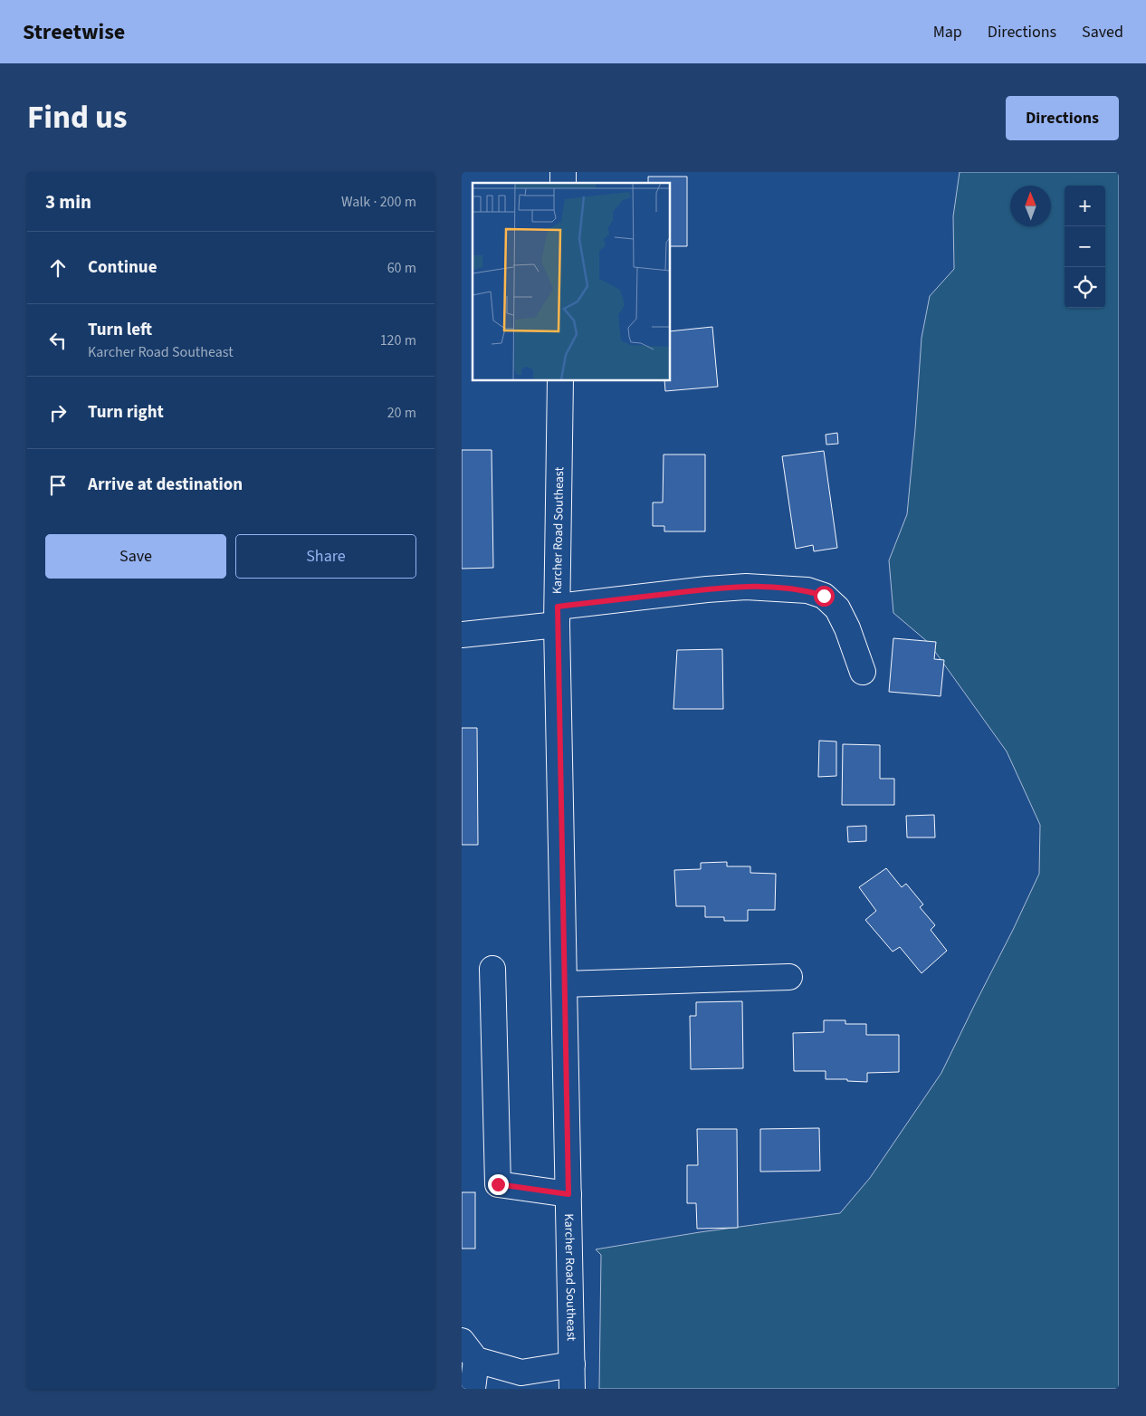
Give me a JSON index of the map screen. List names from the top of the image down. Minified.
{"streets":{"street":["Karcher Road Southeast"]},"north":"top","page":{"header":"Streetwise","nav":["Map","Directions","Saved"],"title":"Find us","buttons":["Directions",["Save","Share"]],"heading":["3 min","Walk · 200 m"],"map_buttons":["+","−"],"list":[["Continue","60 m"],["Turn left","Karcher Road Southeast","120 m"],["Turn right","20 m"],"Arrive at destination"]}}
